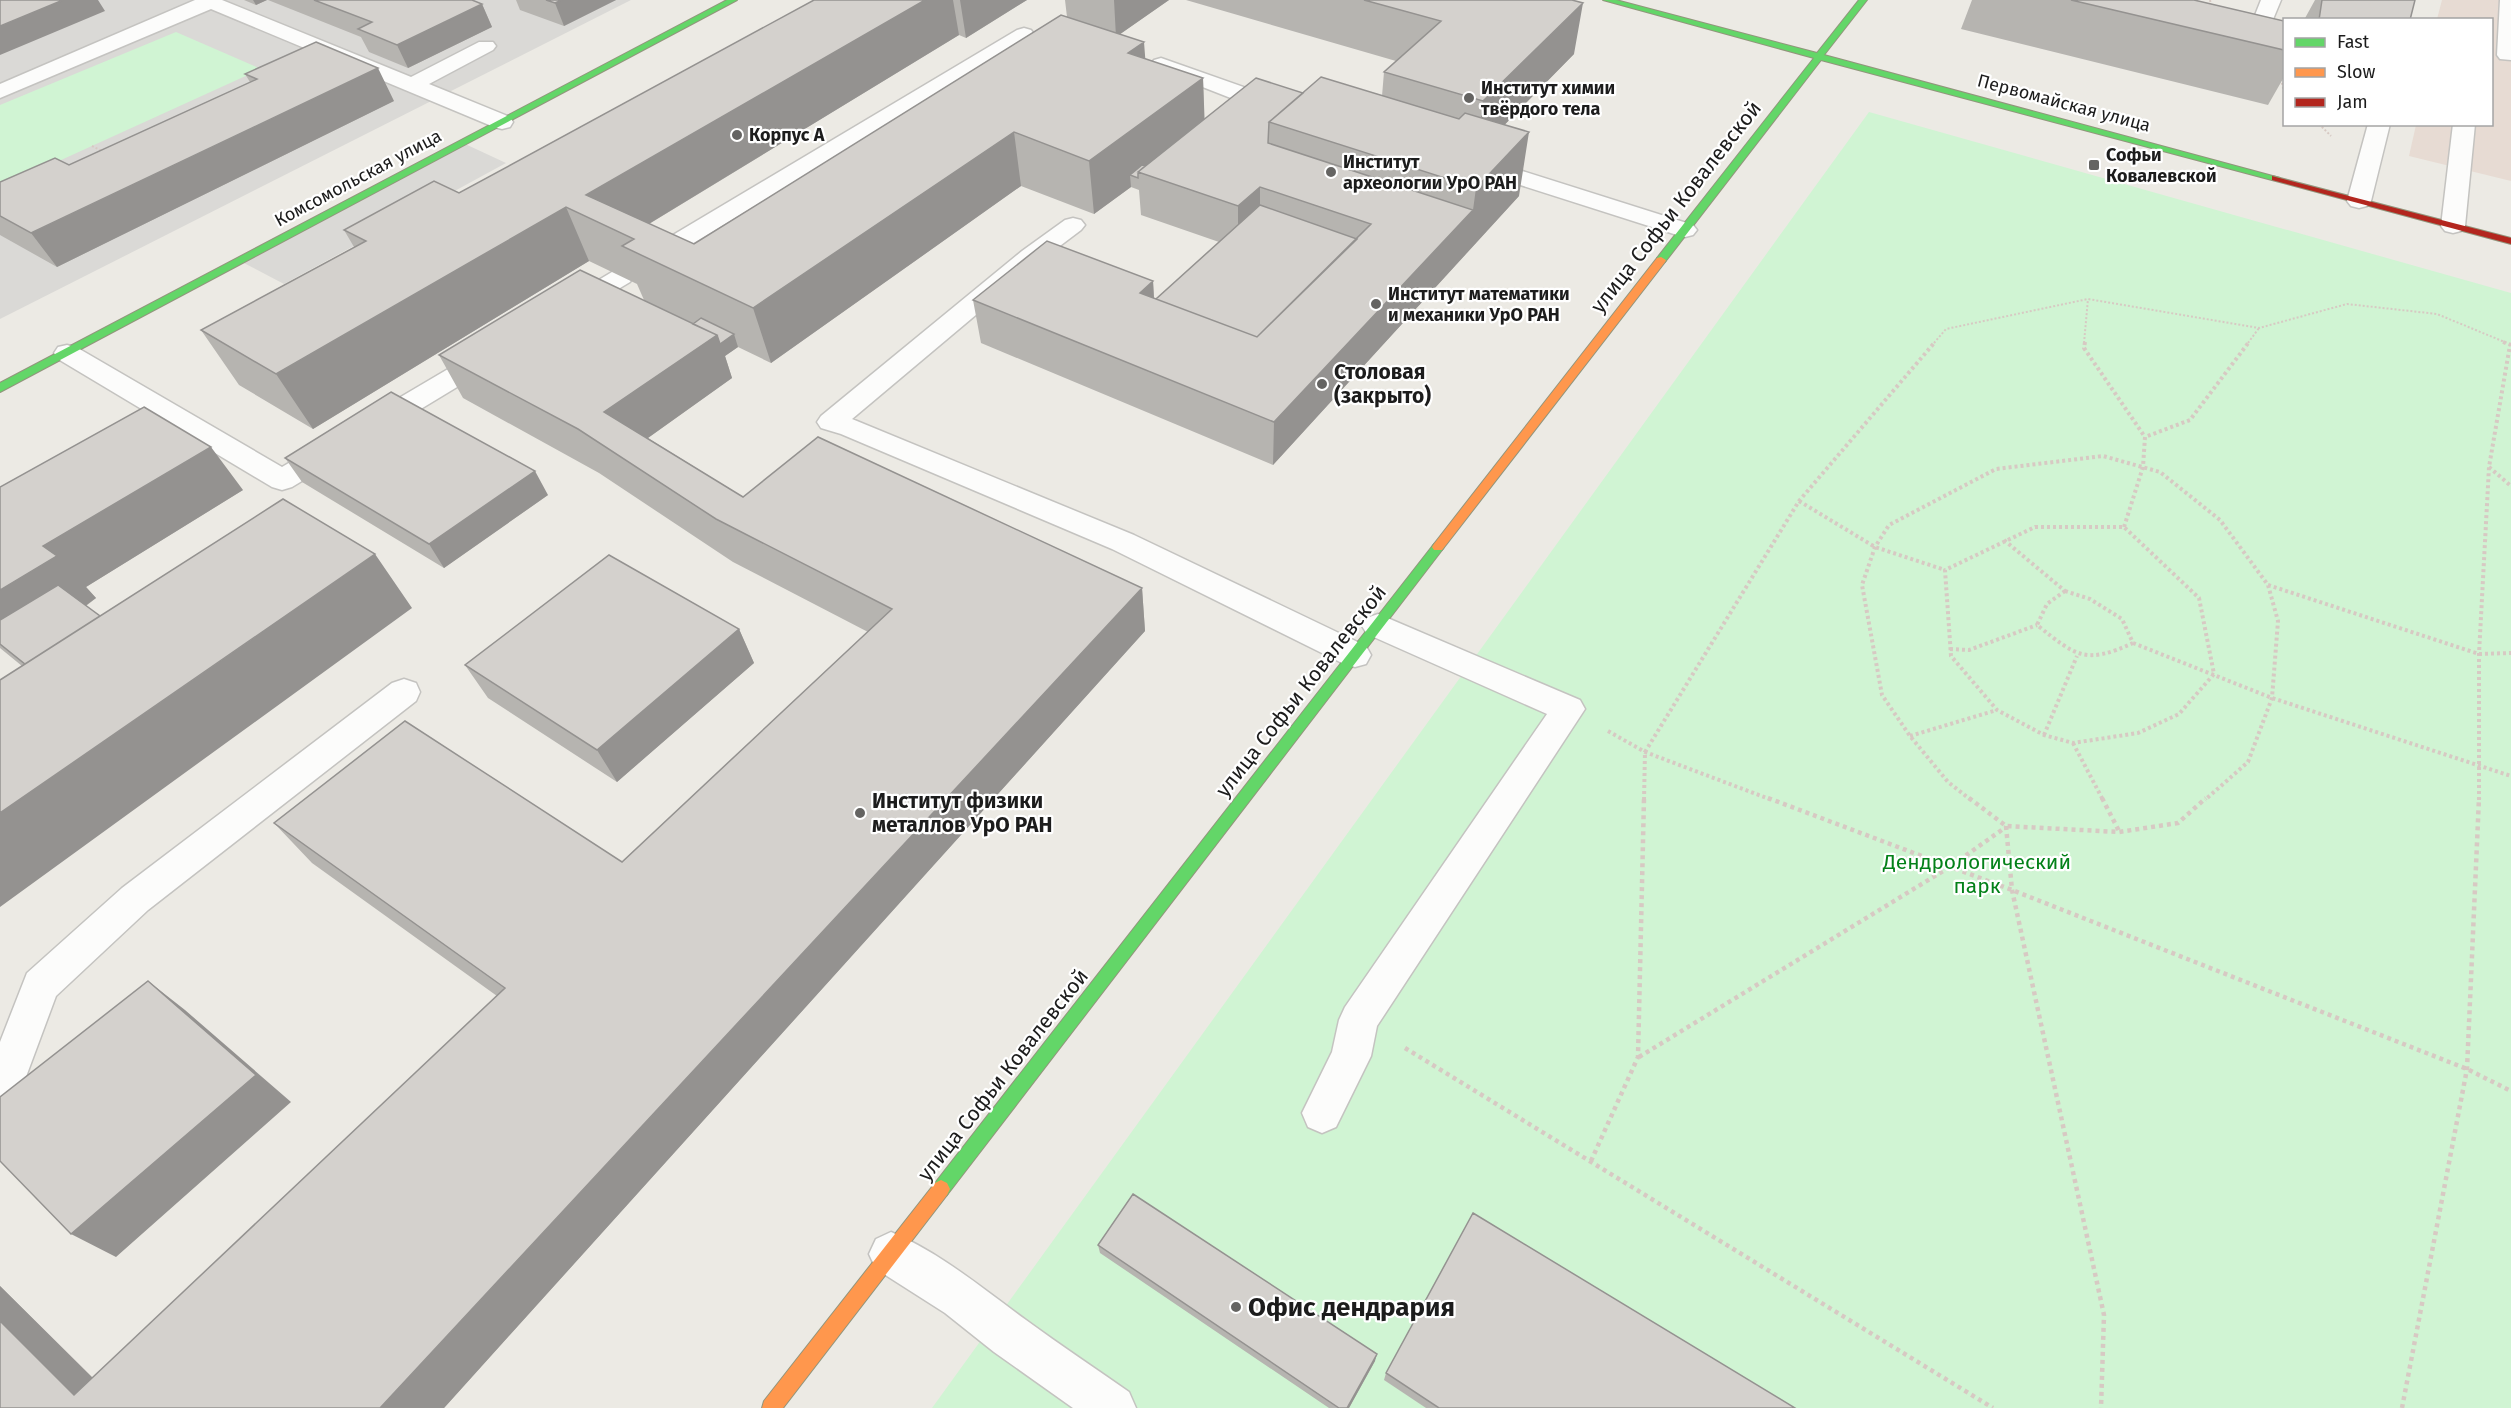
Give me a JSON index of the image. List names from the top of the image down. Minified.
{"streets":{"street":["Первомайская улица","Комсомольская улица","улица Софьи Ковалевской"]},"crossings":[["Первомайская улица","улица Софьи Ковалевской"]],"parks":["Дендрологический парк"],"places":{"other":["Институт химии твёрдого тела","Корпус А","Институт археологии УрО РАН","Институт математики и механики УрО РАН","Столовая (закрыто)","Институт физики металлов УрО РАН","Офис дендрария"],"transit":["Софьи Ковалевской"]},"legend":["Fast","Slow","Jam"]}
